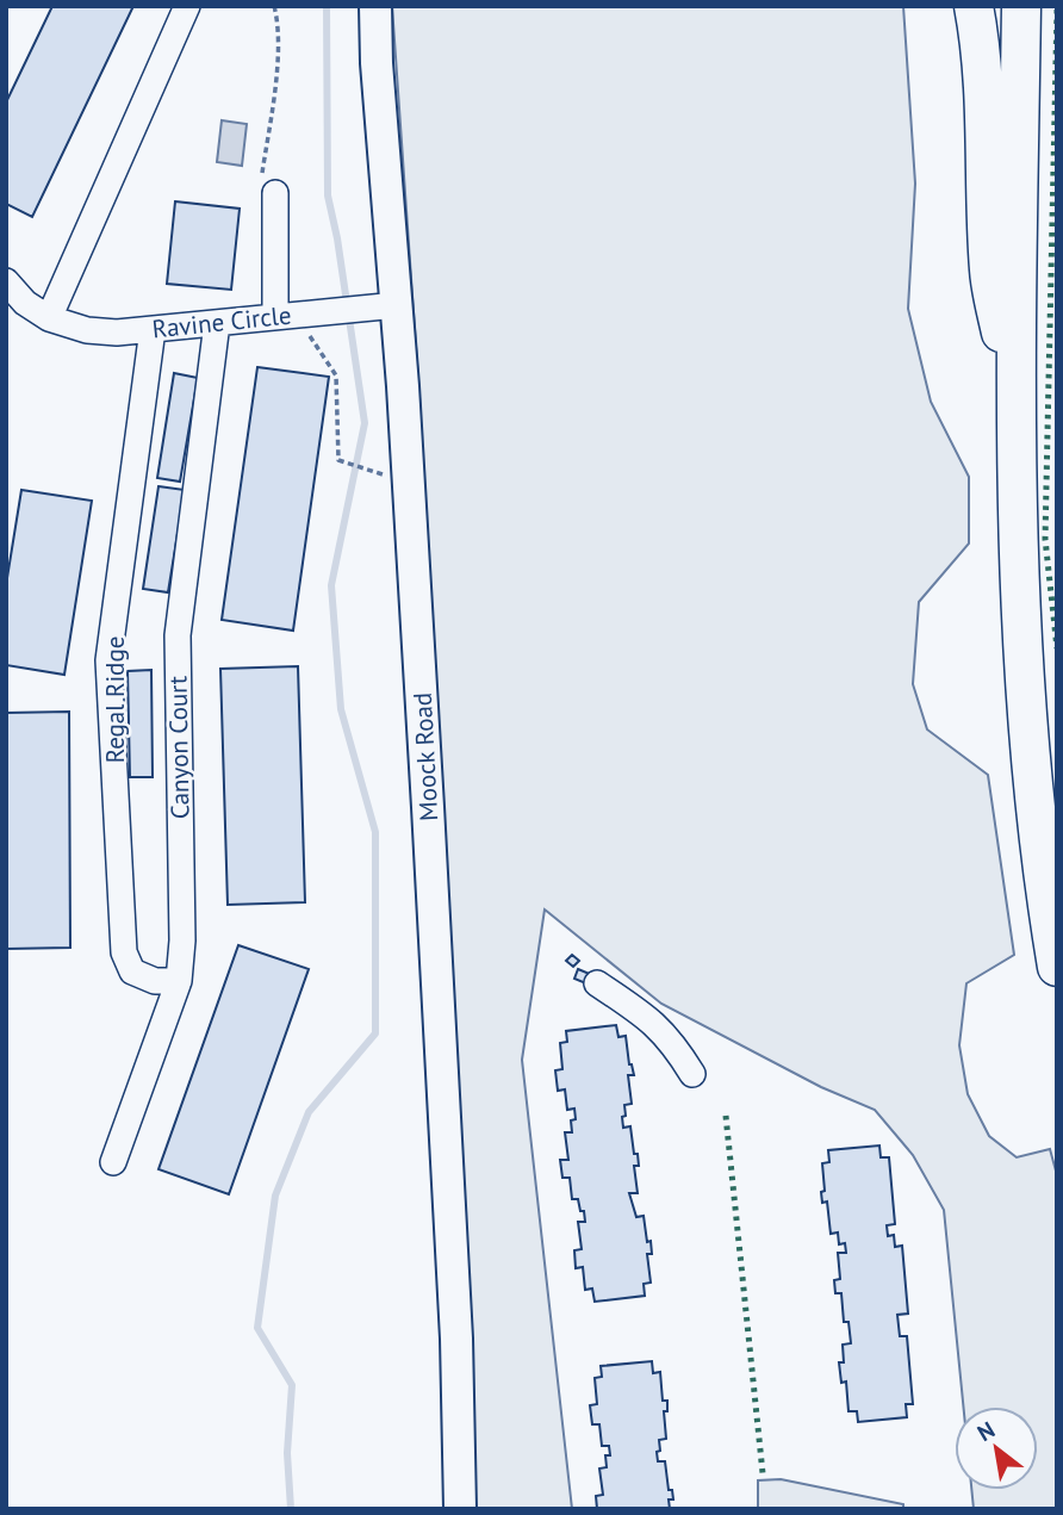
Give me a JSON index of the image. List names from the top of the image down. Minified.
{"streets":{"main road":["Moock Road"],"street":["Ravine Circle","Regal Ridge","Canyon Court"]},"crossings":[["Ravine Circle","Regal Ridge"],["Ravine Circle","Canyon Court"],["Ravine Circle","Moock Road"],["Regal Ridge","Canyon Court"]],"north":"top left"}
